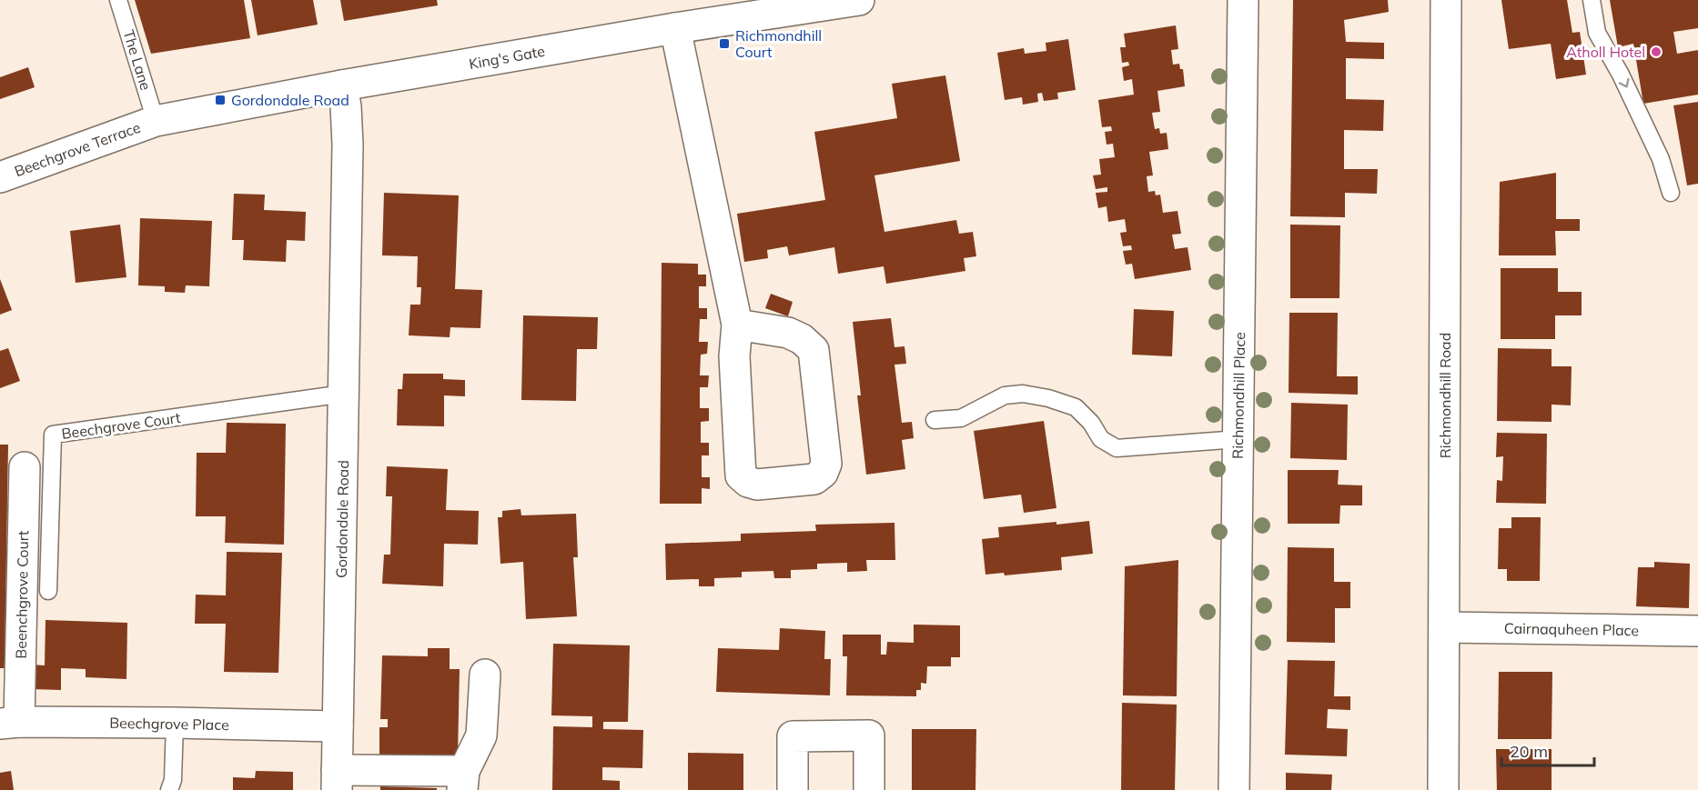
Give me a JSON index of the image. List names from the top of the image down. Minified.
{"streets":{"street":["King's Gate","Beechgrove Terrace","Richmondhill Place","Richmondhill Road","Gordondale Road","Beenchgrove Court","Cairnaquheen Place","Beechgrove Place"],"lane":["The Lane","Beechgrove Court"]},"crossings":[["King's Gate","The Lane"],["King's Gate","Beechgrove Terrace"],["King's Gate","Gordondale Road"],["The Lane","Beechgrove Terrace"],["Richmondhill Road","Cairnaquheen Place"],["Beechgrove Court","Gordondale Road"],["Gordondale Road","Beechgrove Place"],["Beenchgrove Court","Beechgrove Place"]],"places":{"transit":["Richmondhill Court","Gordondale Road"],"other":["Atholl Hotel"]},"scale_bar":"20 m"}
